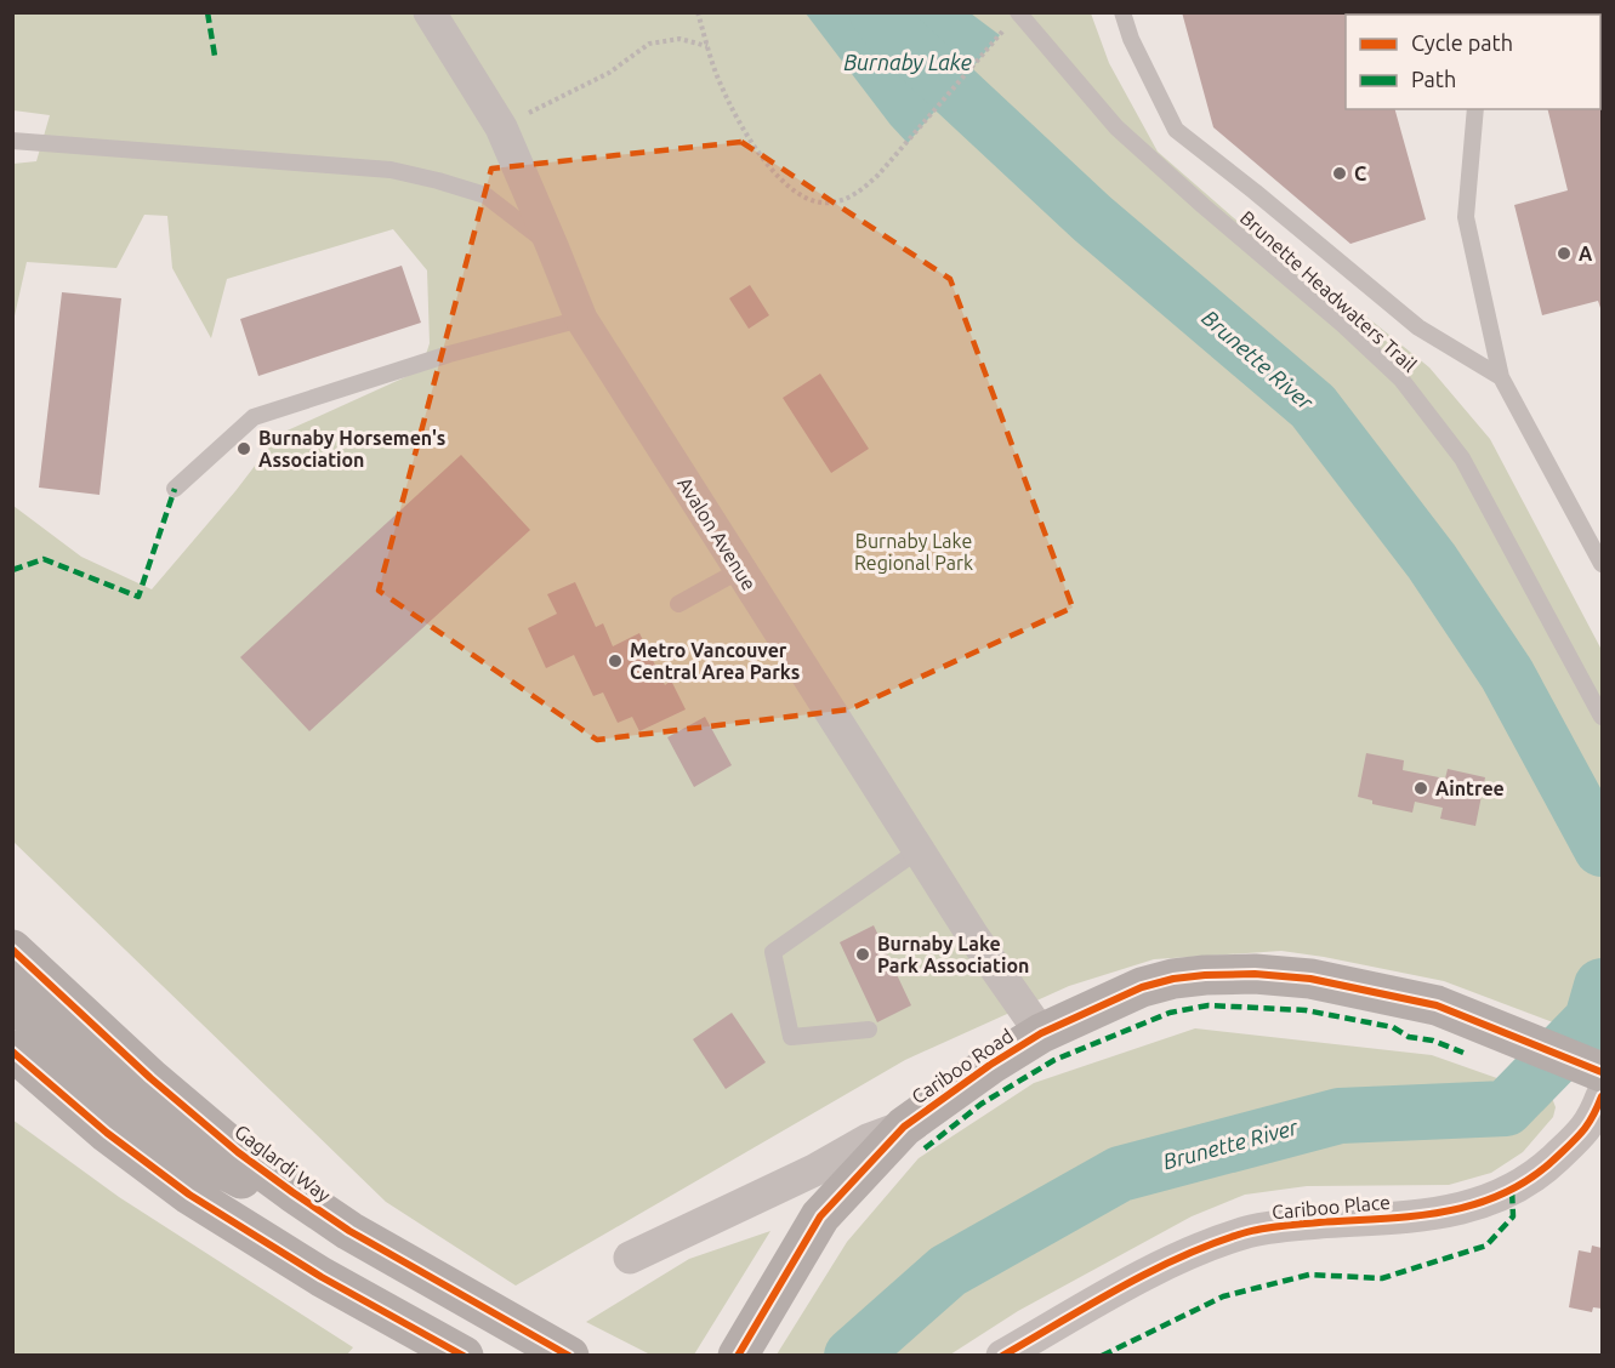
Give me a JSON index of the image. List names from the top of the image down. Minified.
{"streets":{"main road":["Cariboo Road","Gaglardi Way"],"street":["Avalon Avenue","Cariboo Place"],"lane":["Brunette Headwaters Trail"]},"crossings":[["Avalon Avenue","Cariboo Road"]],"water":["Burnaby Lake","Brunette River"],"parks":["Burnaby Lake Regional Park"],"places":["C","A","Burnaby Horsemen's Association","Metro Vancouver Central Area Parks","Aintree","Burnaby Lake Park Association"],"legend":["Cycle path","Path"]}
